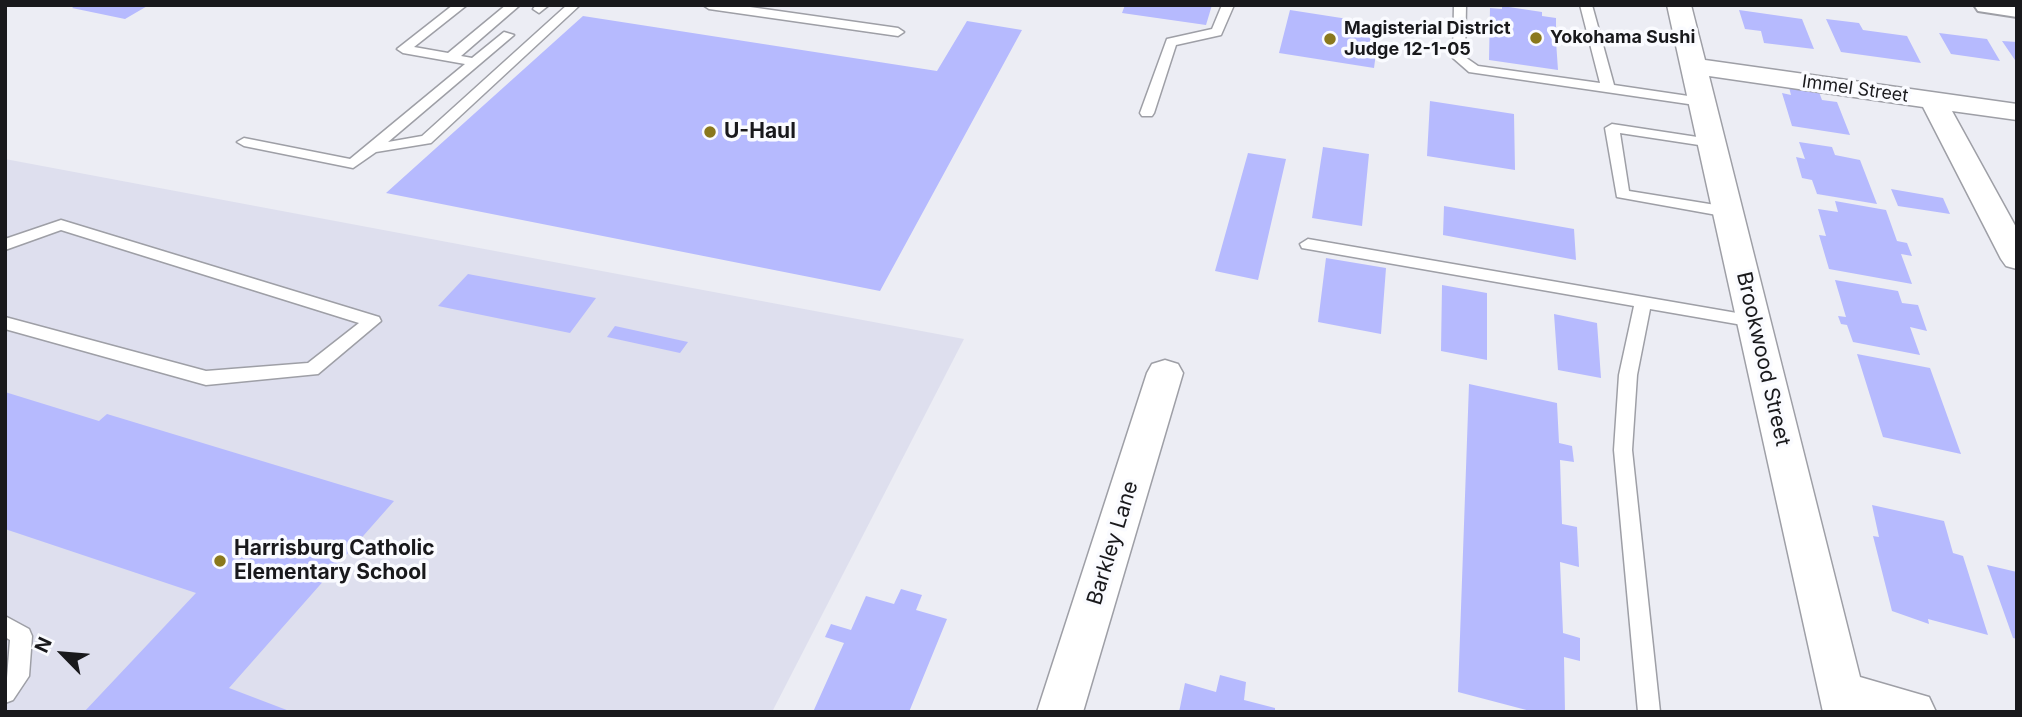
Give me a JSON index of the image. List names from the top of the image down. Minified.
{"streets":{"street":["Immel Street","Brookwood Street","Barkley Lane"]},"crossings":[["Immel Street","Brookwood Street"]],"places":["Yokohama Sushi","Magisterial District Judge 12-1-05","U-Haul","Harrisburg Catholic Elementary School"],"north":"top left"}
